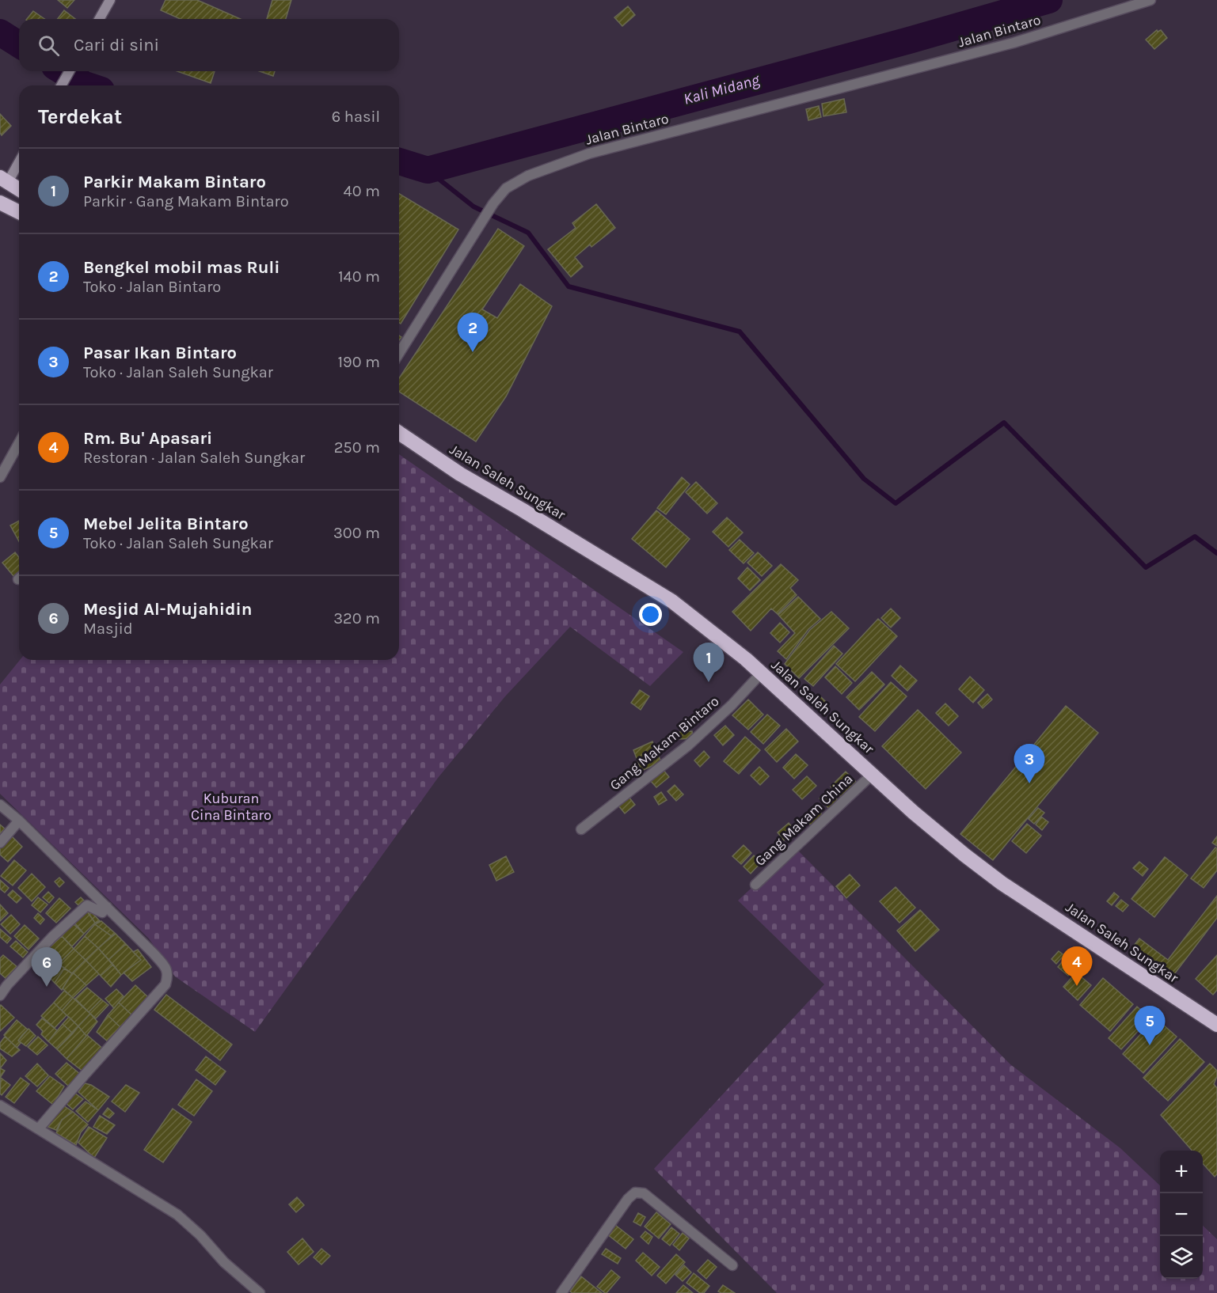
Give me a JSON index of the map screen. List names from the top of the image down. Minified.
{"streets":{"highway":["Jalan Saleh Sungkar"],"street":["Jalan Bintaro","Gang Makam Bintaro","Gang Makam China"]},"crossings":[["Jalan Saleh Sungkar","Gang Makam Bintaro"],["Jalan Saleh Sungkar","Gang Makam China"]],"water":["Kali Midang"],"parks":["Kuburan Cina Bintaro"],"page":{"search":"Cari di sini","heading":["Terdekat","6 hasil"],"list":[{"mark":"1","name":"Parkir Makam Bintaro","note":"Parkir · Gang Makam Bintaro","value":"40 m"},{"mark":"2","name":"Bengkel mobil mas Ruli","note":"Toko · Jalan Bintaro","value":"140 m"},{"mark":"3","name":"Pasar Ikan Bintaro","note":"Toko · Jalan Saleh Sungkar","value":"190 m"},{"mark":"4","name":"Rm. Bu' Apasari","note":"Restoran · Jalan Saleh Sungkar","value":"250 m"},{"mark":"5","name":"Mebel Jelita Bintaro","note":"Toko · Jalan Saleh Sungkar","value":"300 m"},{"mark":"6","name":"Mesjid Al-Mujahidin","note":"Masjid","value":"320 m"}],"pins":["2","1","3","4","6","5"],"map_buttons":["+","−"]}}
